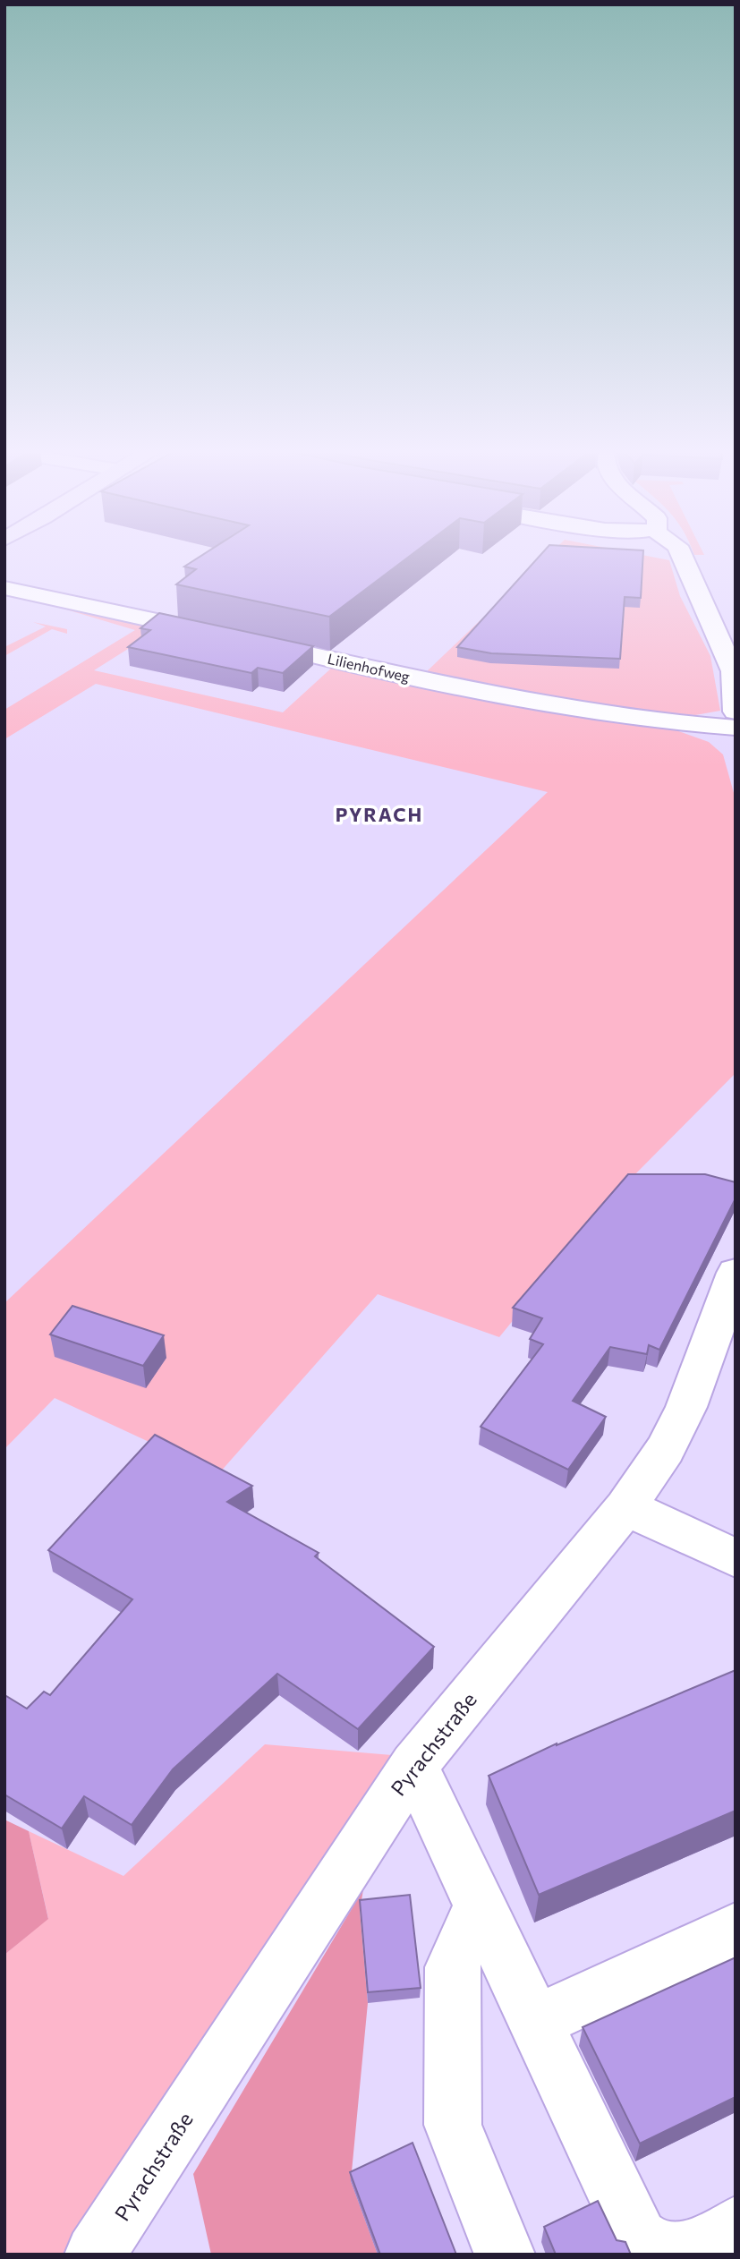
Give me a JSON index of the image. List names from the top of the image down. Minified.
{"streets":{"street":["Lilienhofweg","Pyrachstraße"]},"districts":["PYRACH"]}
